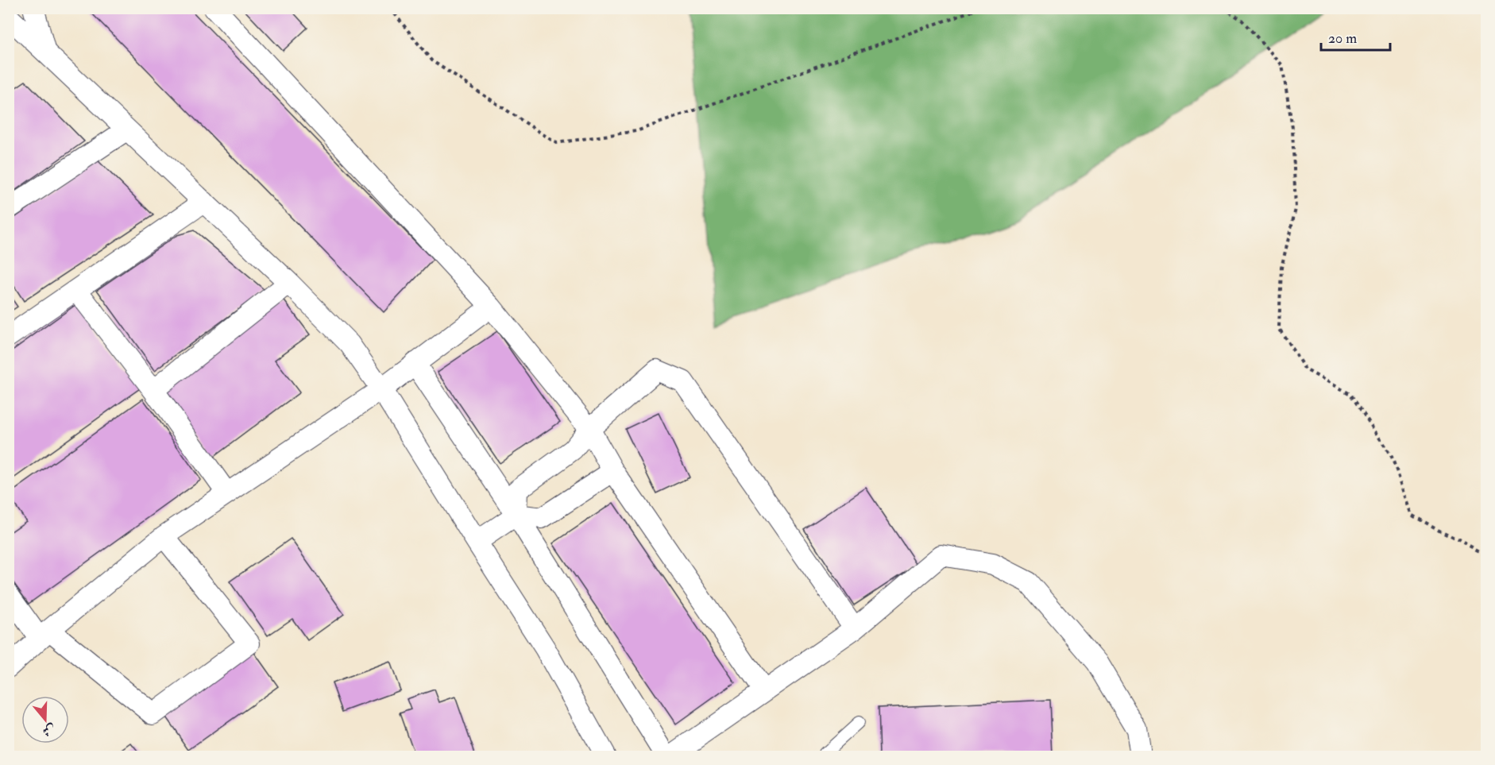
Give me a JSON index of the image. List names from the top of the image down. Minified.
{"scale_bar":"20 m","north":"bottom"}
